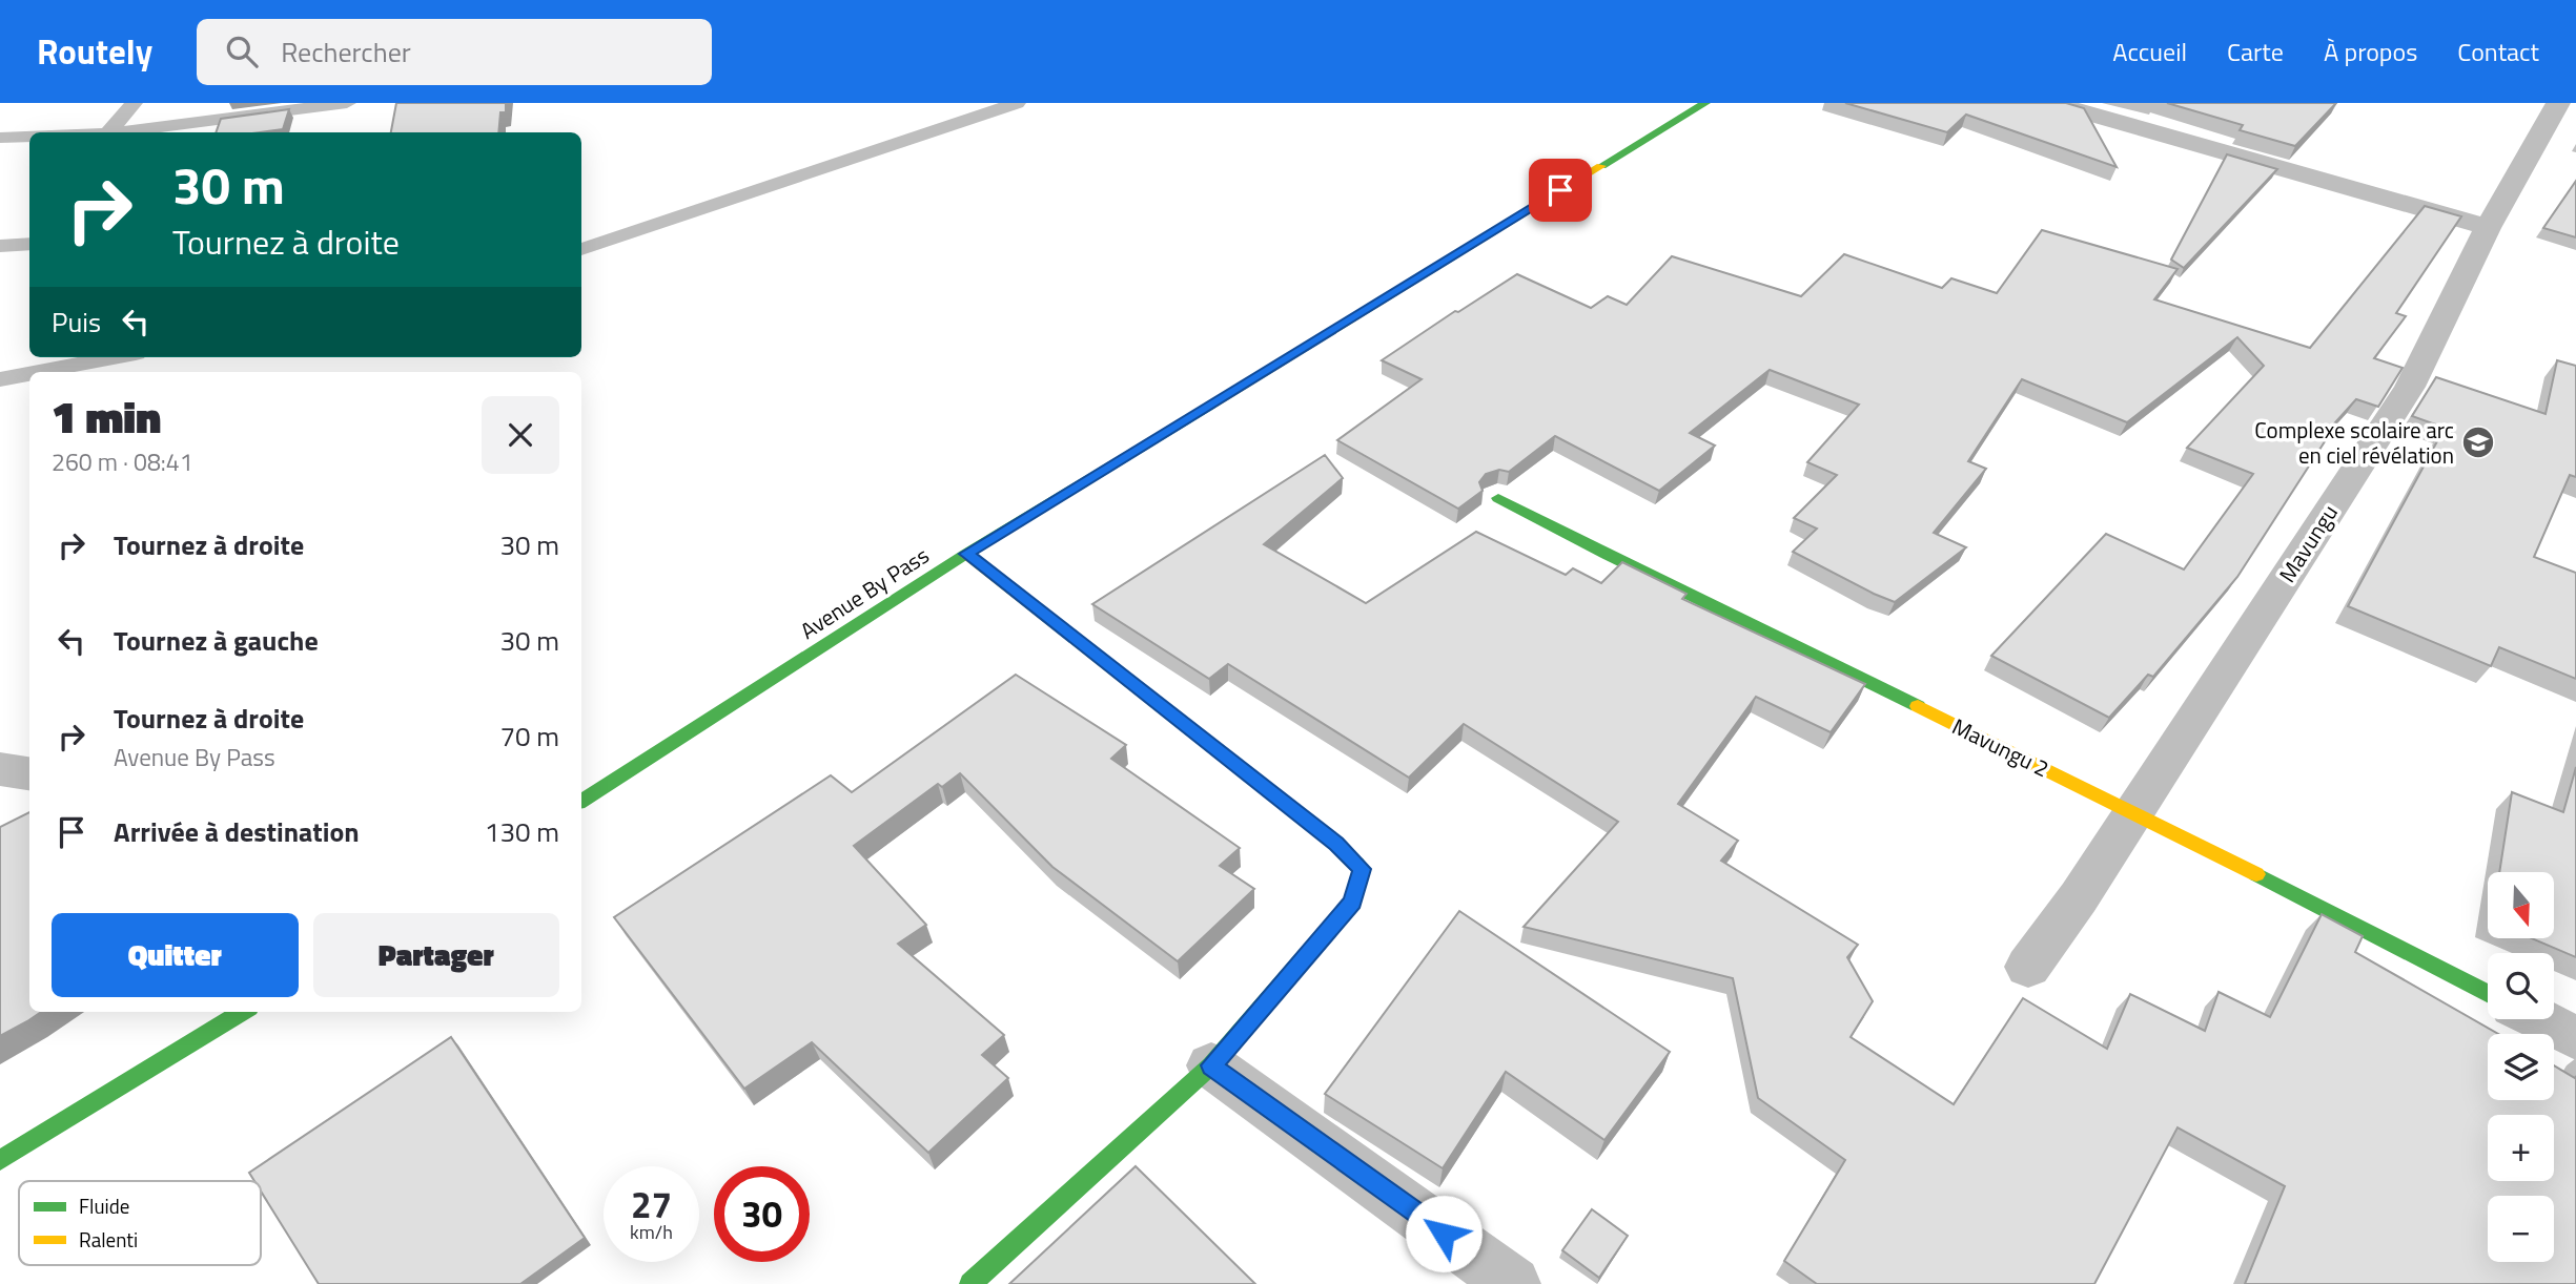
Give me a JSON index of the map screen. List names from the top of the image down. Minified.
{"streets":{"main road":["Avenue By Pass","Mavungu 2"],"street":["Mavungu"]},"crossings":[["Mavungu","Mavungu 2"]],"places":{"school or university":["Complexe scolaire arc en ciel révélation"]},"legend":["Fluide","Ralenti"],"north":"bottom","page":{"header":"Routely","search":"Rechercher","nav":["Accueil","Carte","À propos","Contact"],"turn":["30 m","Tournez à droite"],"then":"Puis","heading":["1 min","260 m · 08:41"],"list":[{"name":"Tournez à droite","value":"30 m"},{"name":"Tournez à gauche","value":"30 m"},{"name":"Tournez à droite","note":"Avenue By Pass","value":"70 m"},{"name":"Arrivée à destination","value":"130 m"}],"map_buttons":["+","−"],"buttons":["Quitter","Partager"],"speed":"27 km/h","limit":"30"}}
